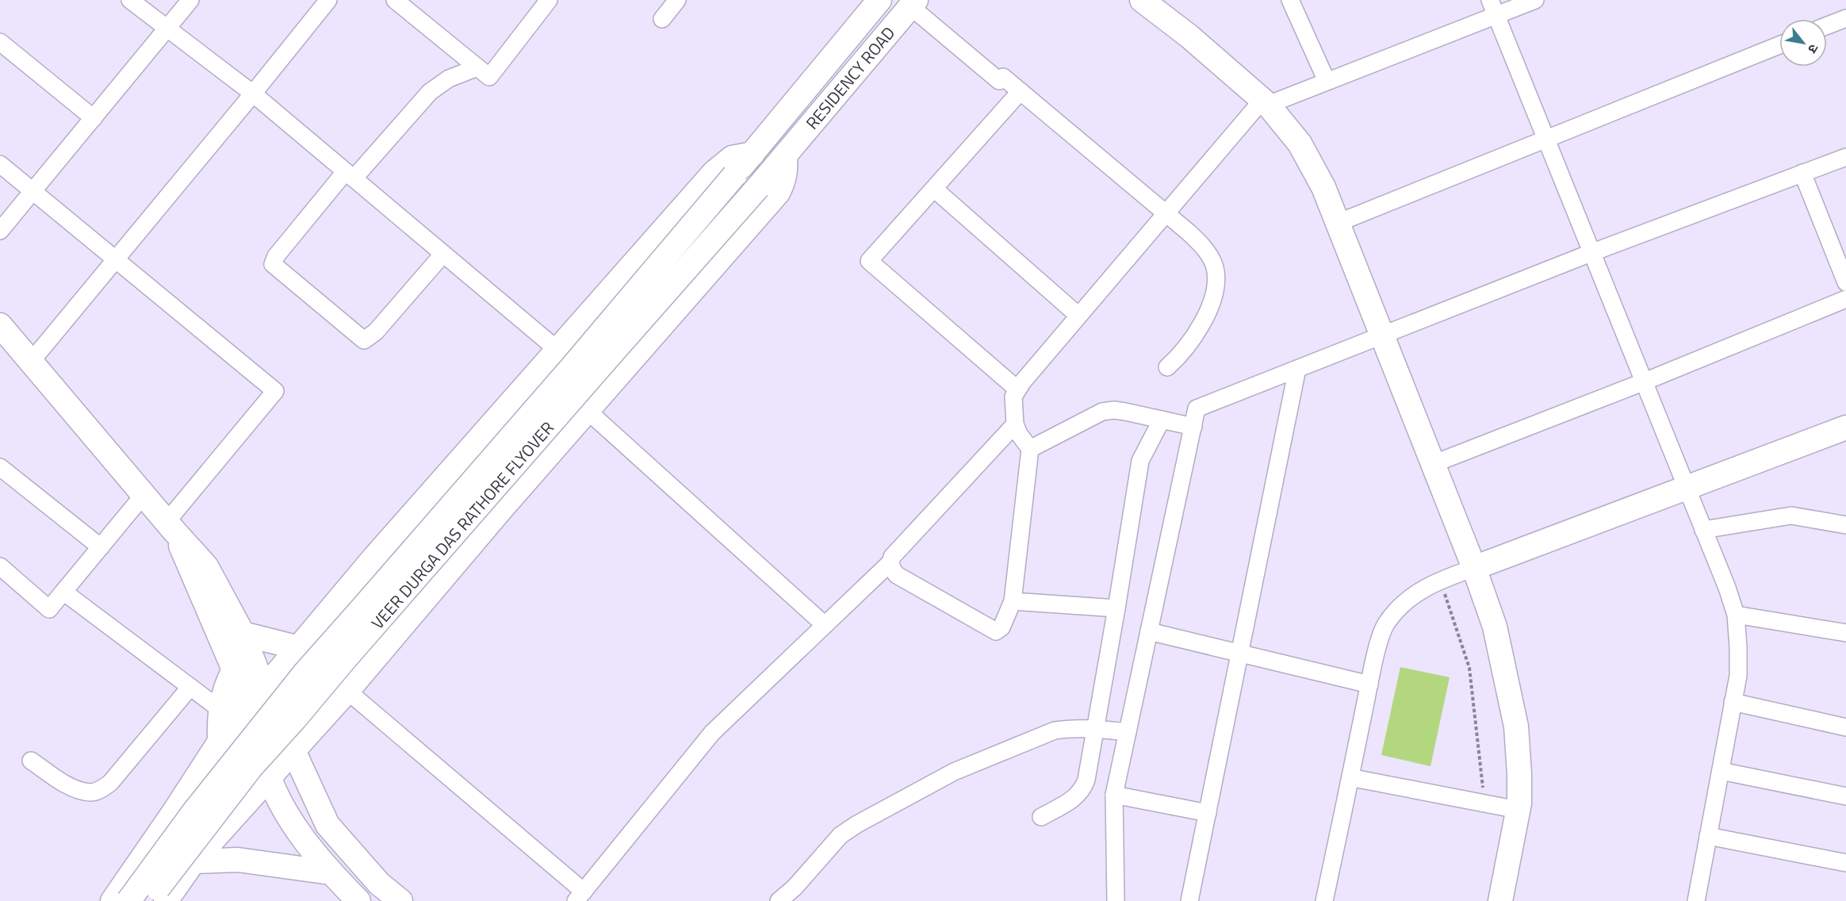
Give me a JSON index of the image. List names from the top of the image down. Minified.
{"streets":{"street":["RESIDENCY ROAD","VEER DURGA DAS RATHORE FLYOVER"]},"crossings":[["RESIDENCY ROAD","VEER DURGA DAS RATHORE FLYOVER"]],"north":"bottom right"}
